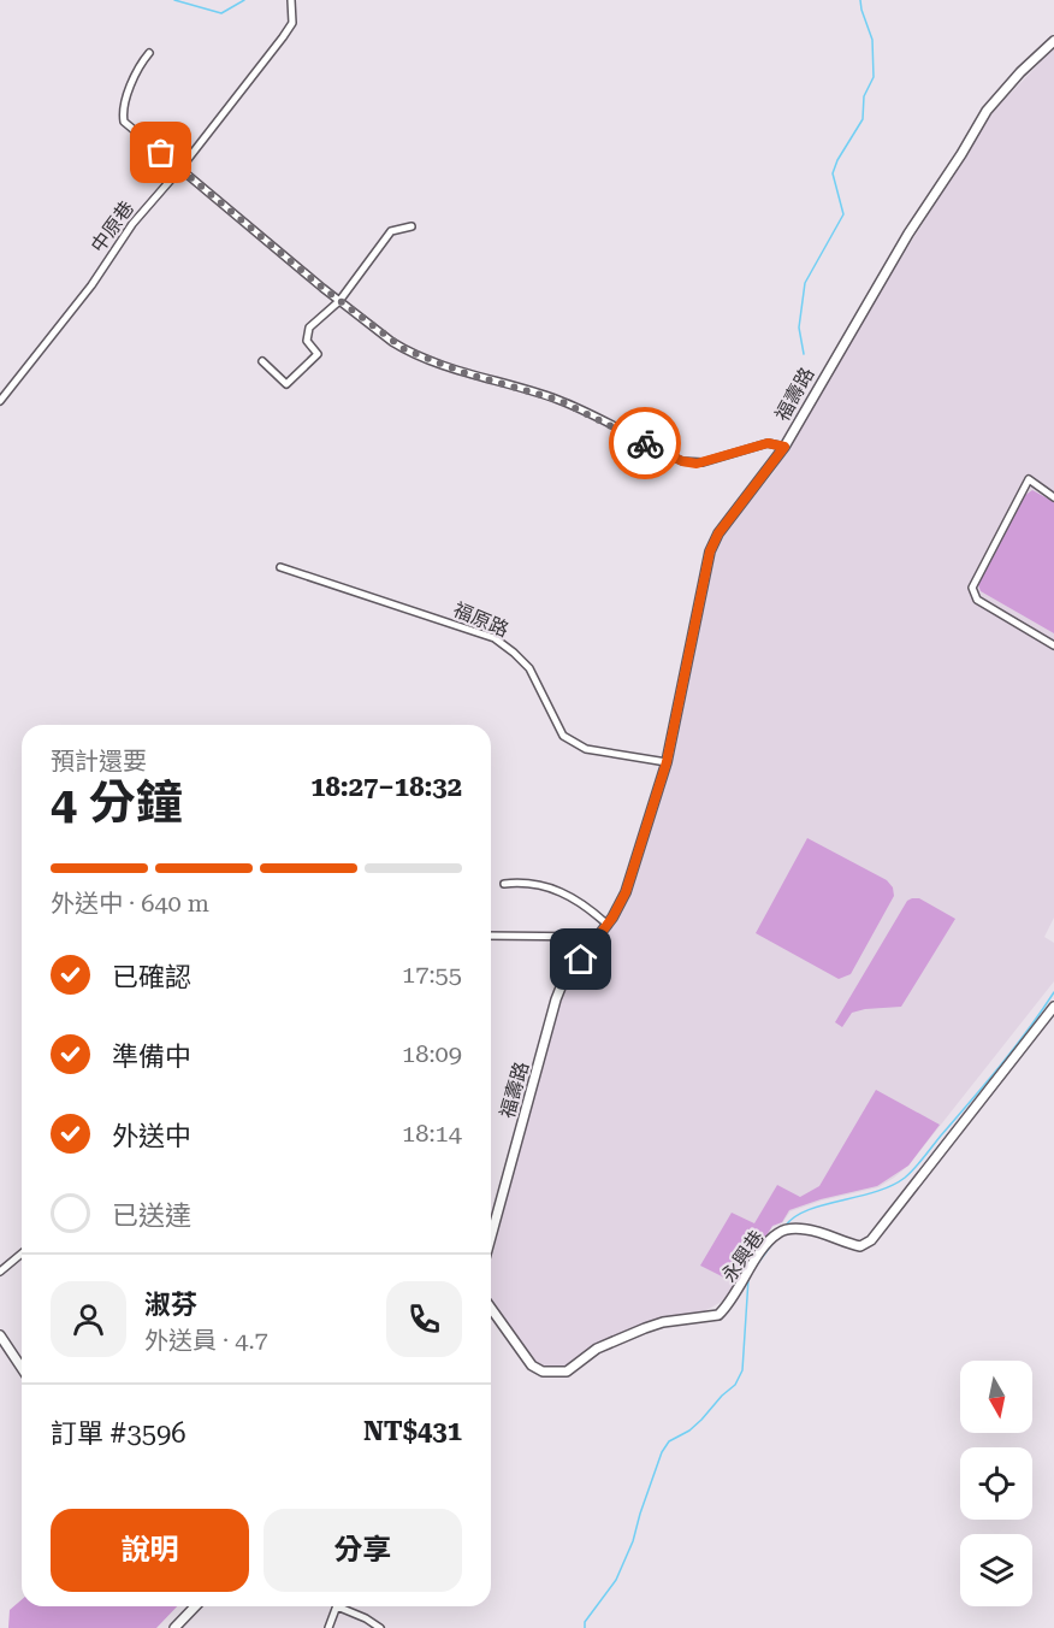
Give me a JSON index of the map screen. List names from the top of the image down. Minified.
{"streets":{"street":["中原巷","福壽路","福原路","永興巷"]},"crossings":[["福壽路","福原路"]],"north":"bottom","page":{"heading":["4 分鐘","預計還要","18:27–18:32"],"panel":["淑芬","外送員 · 4.7","訂單 #3596","NT$431"],"bar":"外送中 · 640 m","list":[["已確認","17:55"],["準備中","18:09"],["外送中","18:14"],"已送達"],"buttons":["說明","分享"]}}
